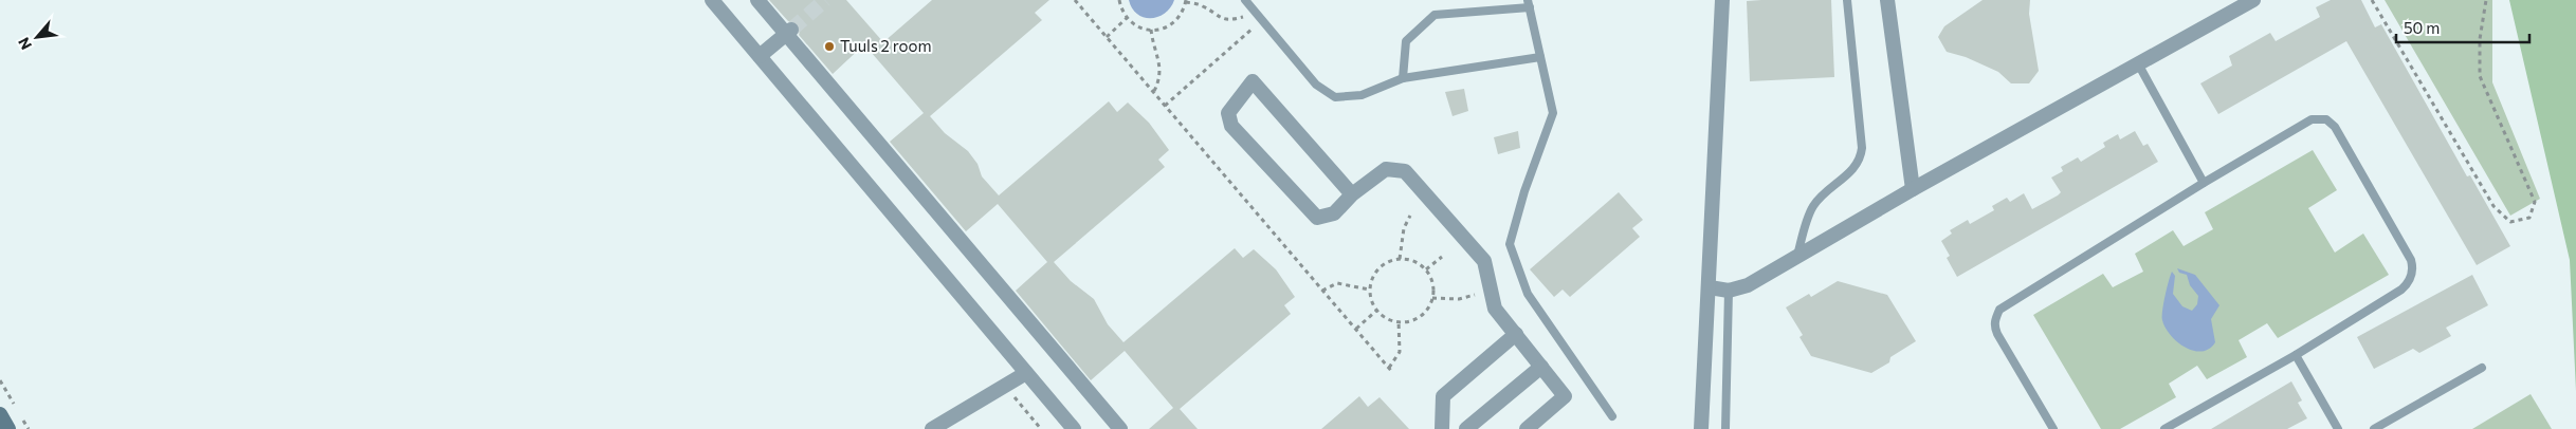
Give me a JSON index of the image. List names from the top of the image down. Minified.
{"places":["Tuuls 2 room"],"scale_bar":"50 m","north":"bottom left"}
